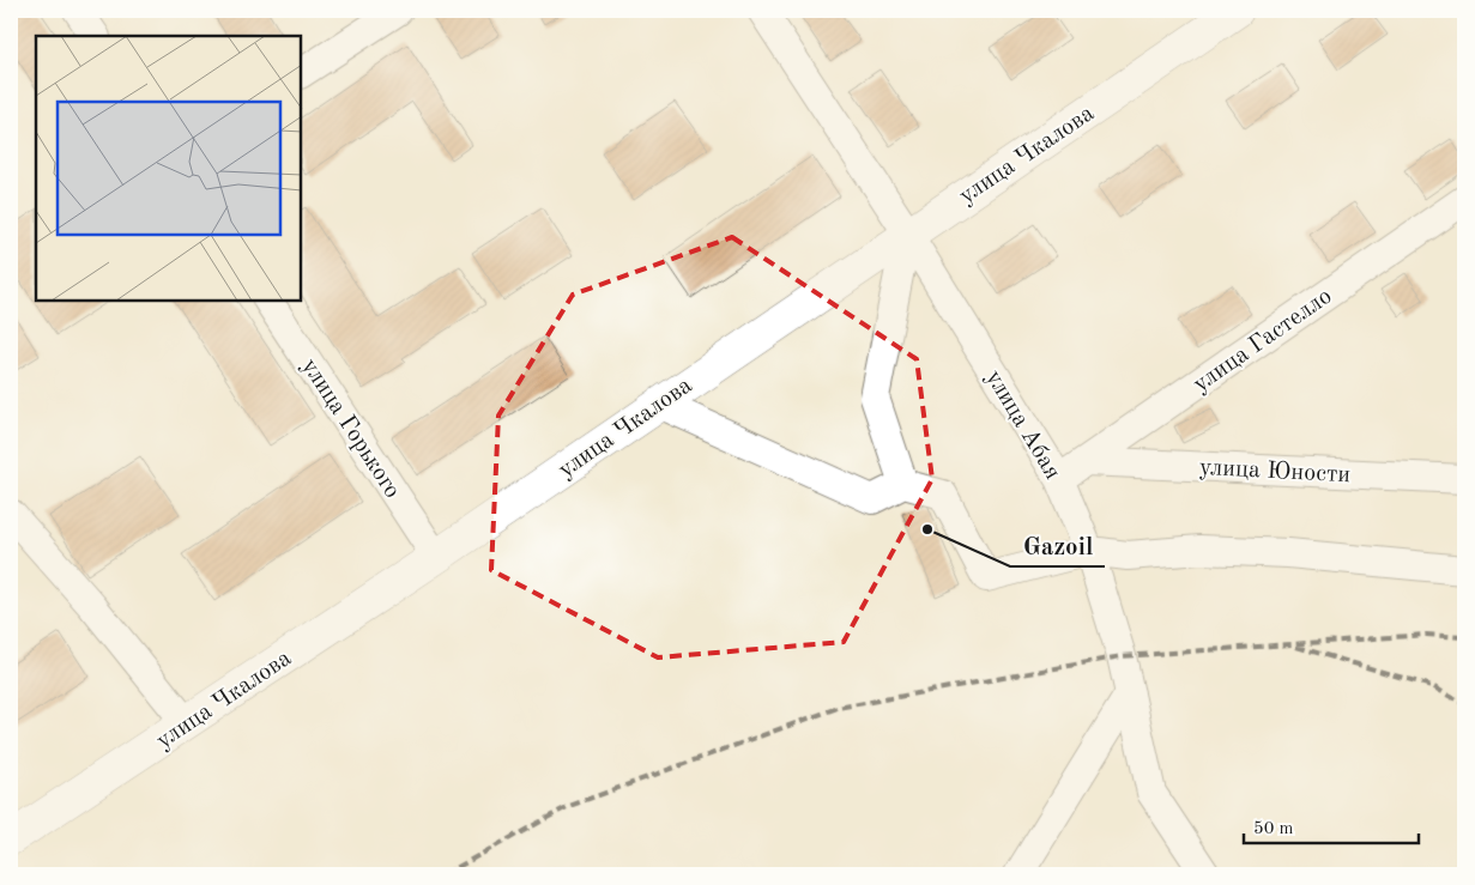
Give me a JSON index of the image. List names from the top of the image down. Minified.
{"streets":{"main road":["улица Чкалова"],"street":["улица Гастелло","улица Абая","улица Горького","улица Юности"]},"crossings":[["улица Чкалова","улица Абая"],["улица Чкалова","улица Горького"],["улица Гастелло","улица Абая"],["улица Гастелло","улица Юности"]],"places":["Gazoil"],"scale_bar":"50 m"}
